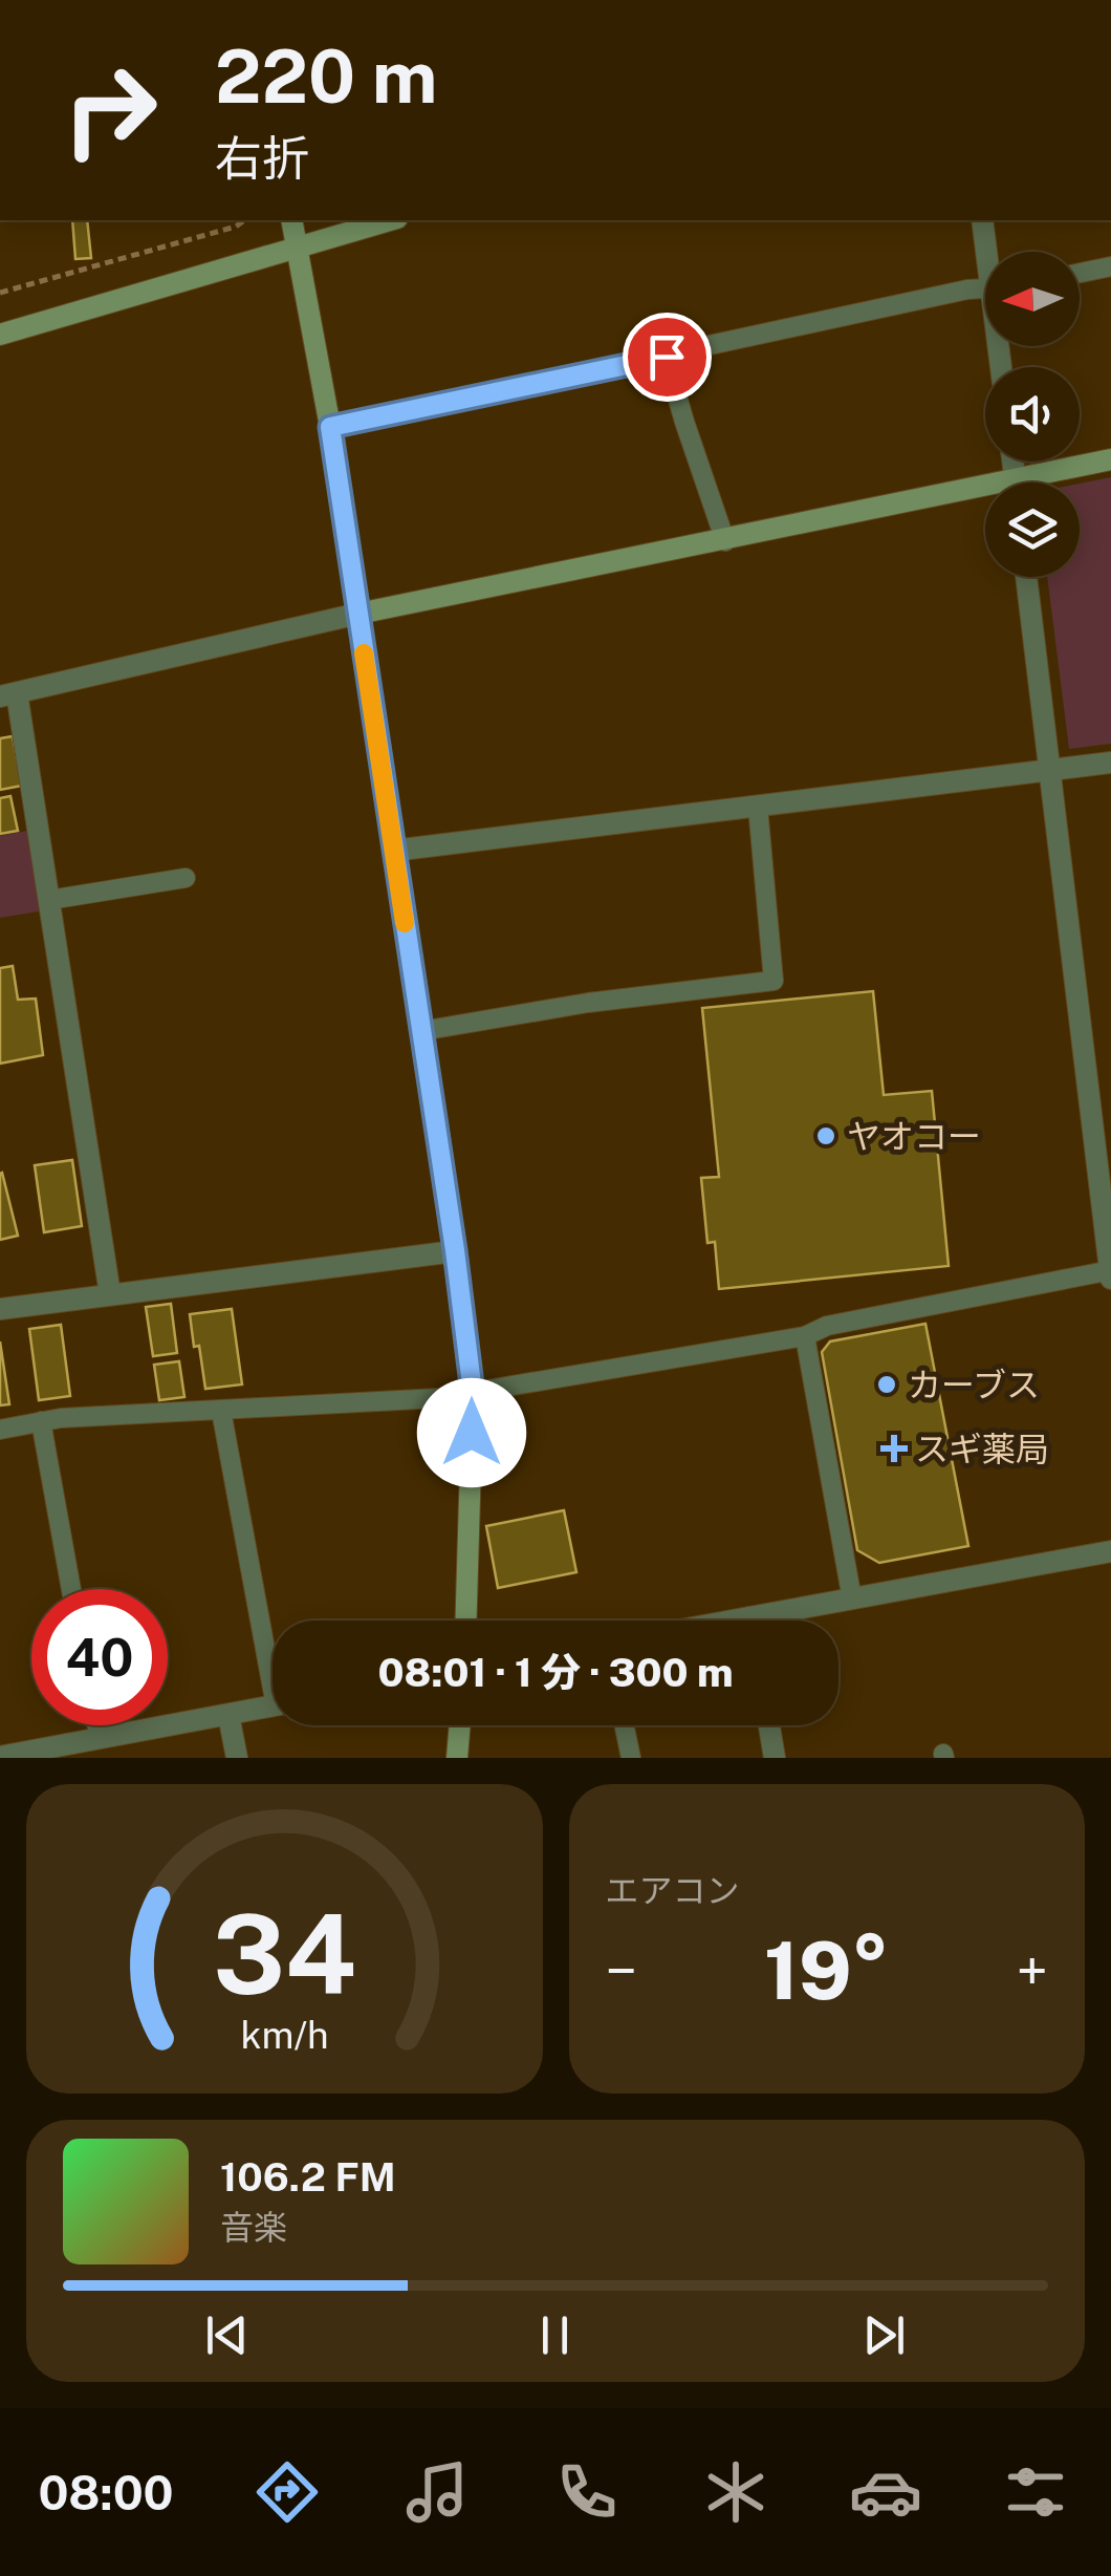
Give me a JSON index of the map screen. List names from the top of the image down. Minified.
{"places":{"other":["ヤオコー","カーブス"],"health":["スギ薬局"]},"north":"left","page":{"turn":["220 m","右折"],"limit":"40","trip":"08:01 · 1 分 · 300 m","tile":"エアコン","heat":["−","19°","+"],"song":["106.2 FM","音楽"],"tabs":"08:00","gauge":["34","km/h"]}}
